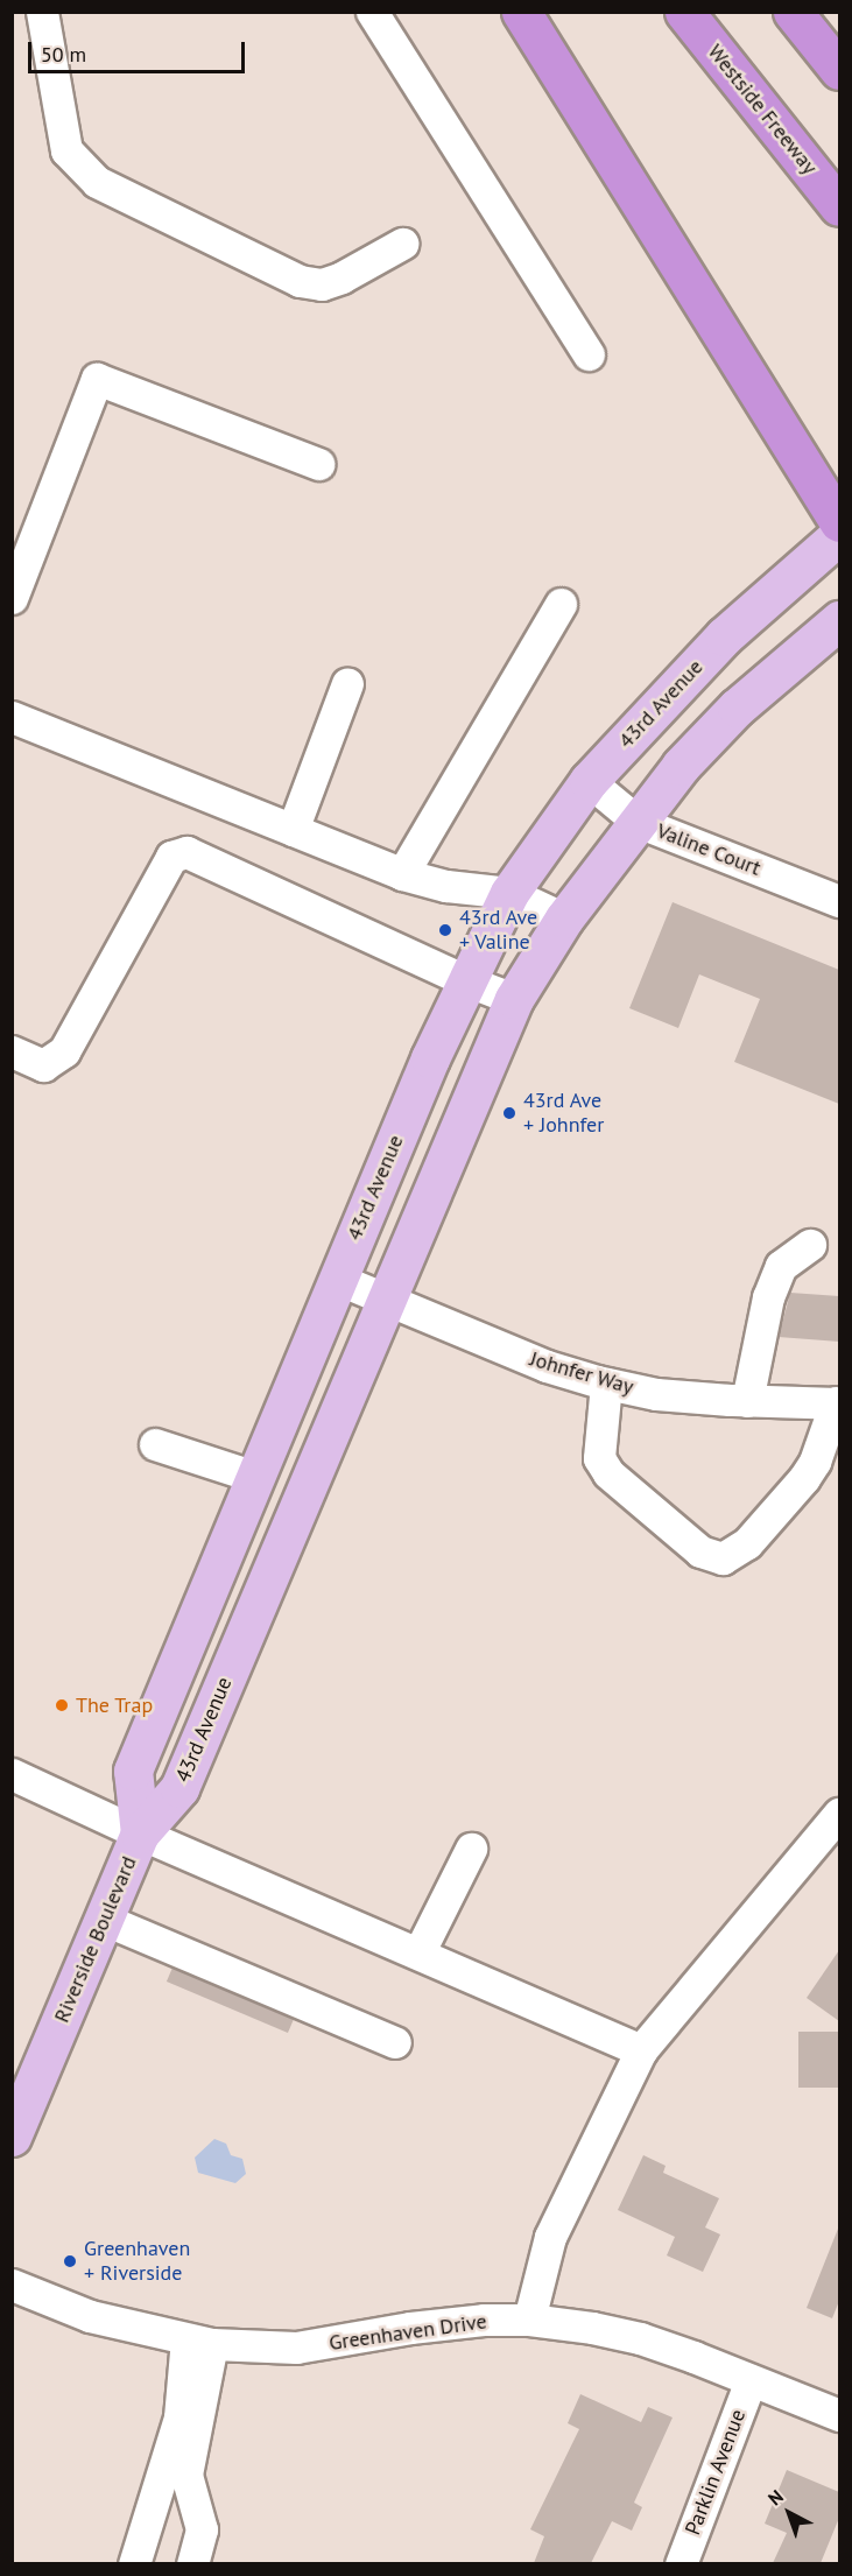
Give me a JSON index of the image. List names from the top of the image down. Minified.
{"streets":{"highway":["Westside Freeway"],"main road":["43rd Avenue","Riverside Boulevard"],"street":["Valine Court","Johnfer Way","Greenhaven Drive","Parklin Avenue"]},"crossings":[["43rd Avenue","Valine Court"],["43rd Avenue","Johnfer Way"],["43rd Avenue","Riverside Boulevard"],["Greenhaven Drive","Parklin Avenue"]],"places":["43rd Ave + Valine","43rd Ave + Johnfer","The Trap","Greenhaven + Riverside"],"scale_bar":"50 m","north":"top left"}
